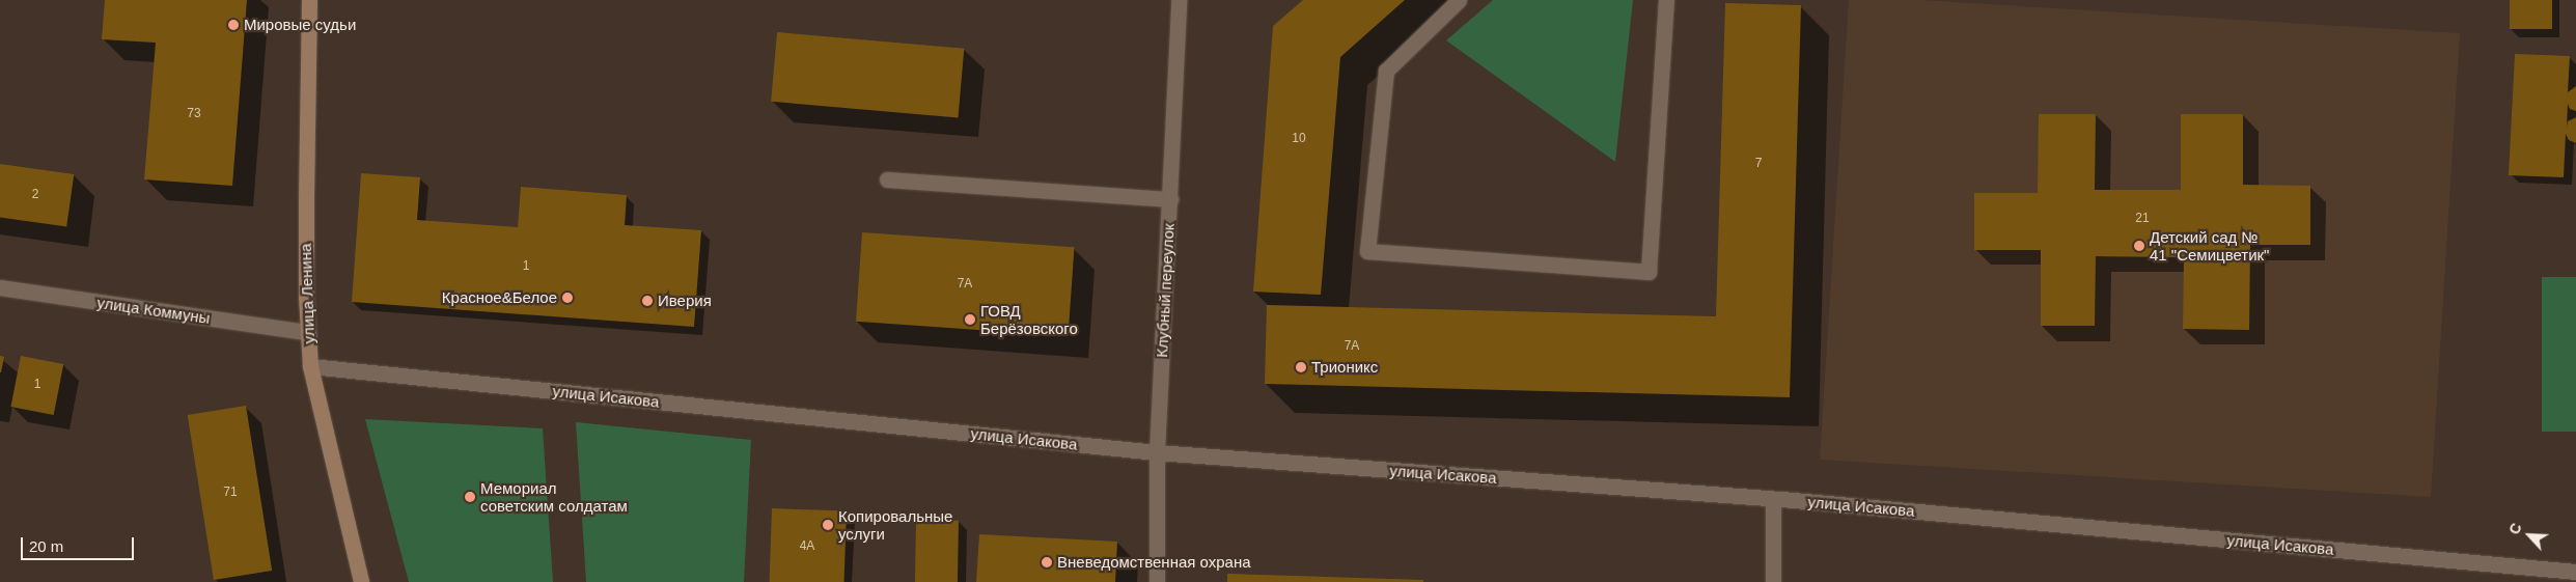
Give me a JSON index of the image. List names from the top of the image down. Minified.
{"streets":{"main road":["улица Ленина"],"street":["Клубный переулок","улица Коммуны","улица Исакова"]},"crossings":[["Клубный переулок","улица Исакова"],["улица Ленина","улица Коммуны"],["улица Ленина","улица Исакова"]],"places":["Мировые судьи","Детский сад № 41 \"Семицветик\"","Красное&Белое","Иверия","ГОВД Берёзовского","Трионикс","Мемориал советским солдатам","Копировальные услуги","Вневедомственная охрана"],"house_numbers":["73","10","7","2","21","1","7А","7А","1","71","4А"],"scale_bar":"20 m","north":"top left"}
